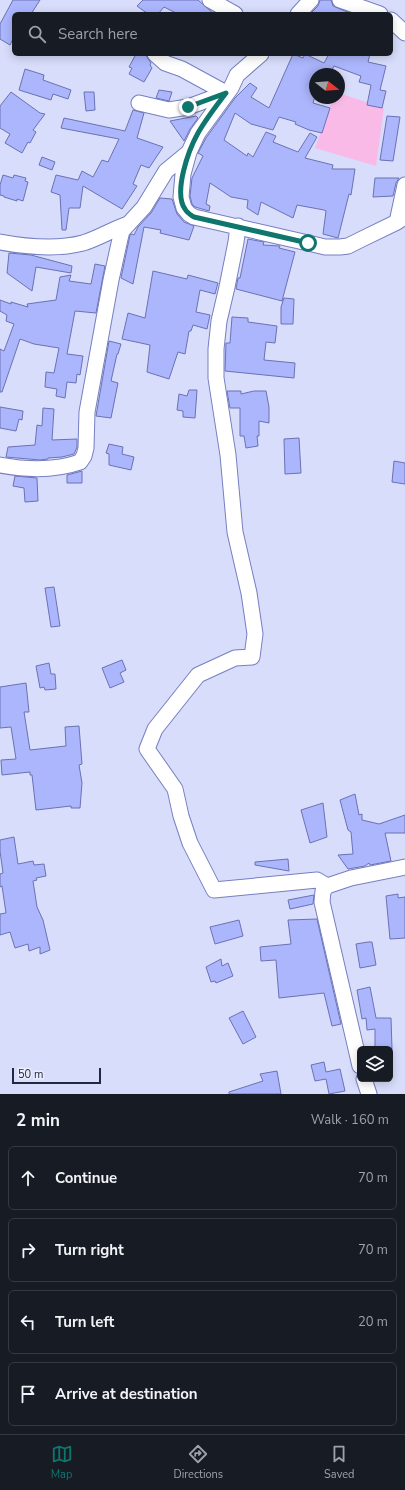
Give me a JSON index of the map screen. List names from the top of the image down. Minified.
{"scale_bar":"50 m","north":"right","page":{"search":"Search here","scale":"50 m","heading":["2 min","Walk · 160 m"],"list":[["Continue","70 m"],["Turn right","70 m"],["Turn left","20 m"],"Arrive at destination"],"nav":["Map","Directions","Saved"]}}
